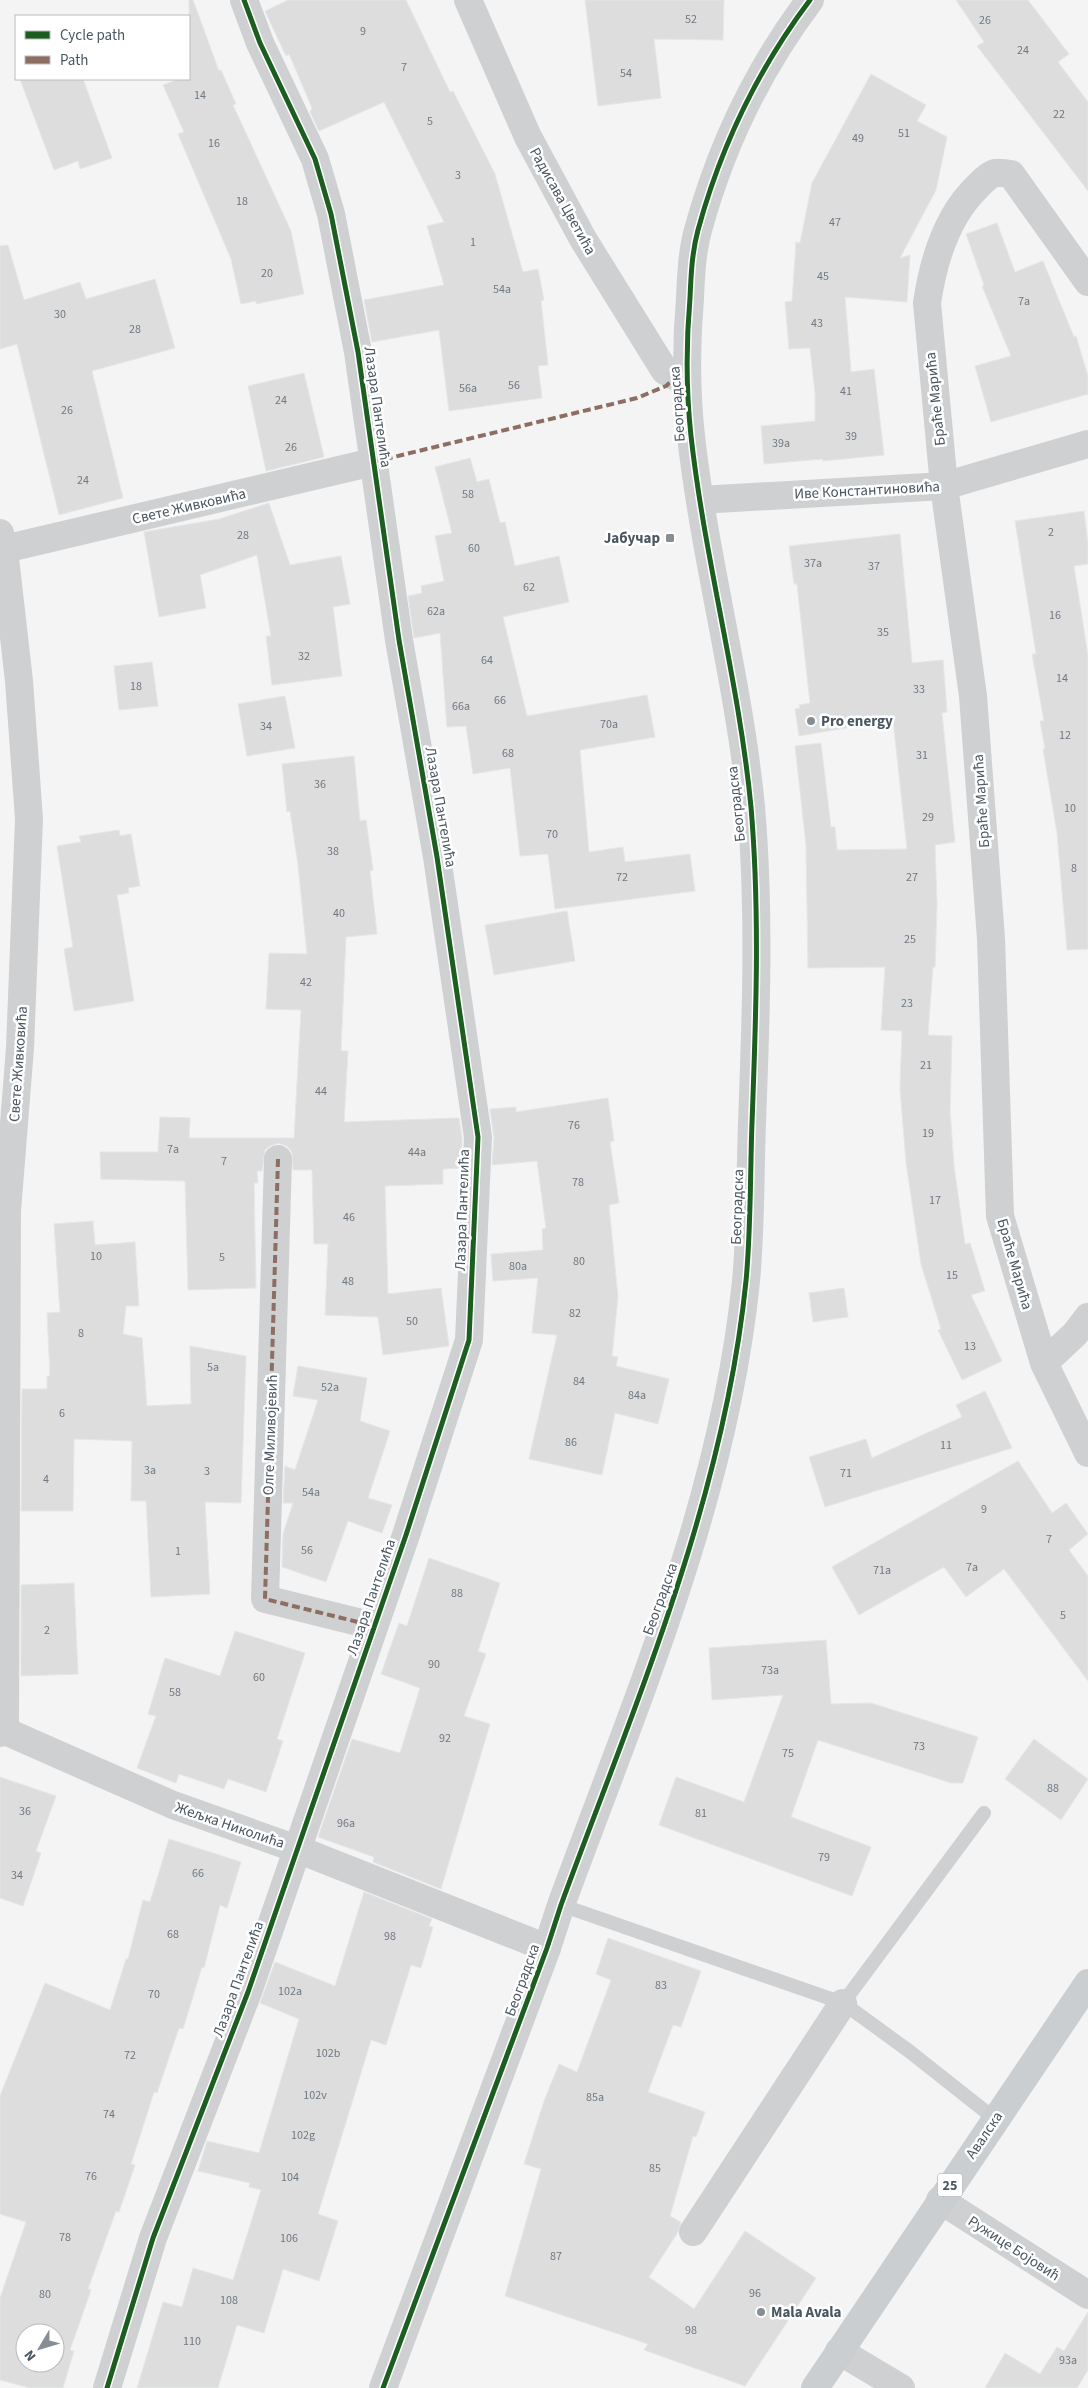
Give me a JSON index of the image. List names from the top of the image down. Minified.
{"streets":{"main road":["Авалска","25"],"street":["Радисава Цветића","Браће Марића","Београдска","Лазара Пантелића","Иве Константиновића","Свете Живковића","Олге Миливојевић","Жељка Николића","Ружице Бојовић"]},"crossings":[["Радисава Цветића","Београдска"],["Браће Марића","Иве Константиновића"],["Београдска","Иве Константиновића"],["Београдска","Жељка Николића"],["Лазара Пантелића","Свете Живковића"],["Лазара Пантелића","Олге Миливојевић"],["Лазара Пантелића","Жељка Николића"],["Свете Живковића","Жељка Николића"],["Авалска","Ружице Бојовић"]],"places":{"transit":["Јабучар"],"other":["Pro energy","Mala Avala"]},"house_numbers":["52","26","9","24","7","54","14","22","5","51","49","16","3","18","47","1","20","45","54a","7a","30","43","28","56","56a","41","24","26","39","39a","26","24","58","2","28","60","37a","37","62","62a","16","35","32","64","14","18","33","66","66a","70a","34","12","68","31","36","10","29","70","38","8","72","27","40","25","42","23","21","44","76","19","7a","44a","7","78","17","46","10","5","80","80a","15","48","82","50","8","13","5a","84","52a","84a","6","86","11","3a","3","71","4","54a","9","7","56","1","7a","71a","88","5","2","90","73a","60","58","92","73","75","88","36","81","96a","79","66","34","68","98","83","102a","70","102b","72","102v","85a","74","102g","85","76","104","78","106","87","96","80","108","98","110","93a"],"legend":["Cycle path","Path"],"north":"bottom left"}
